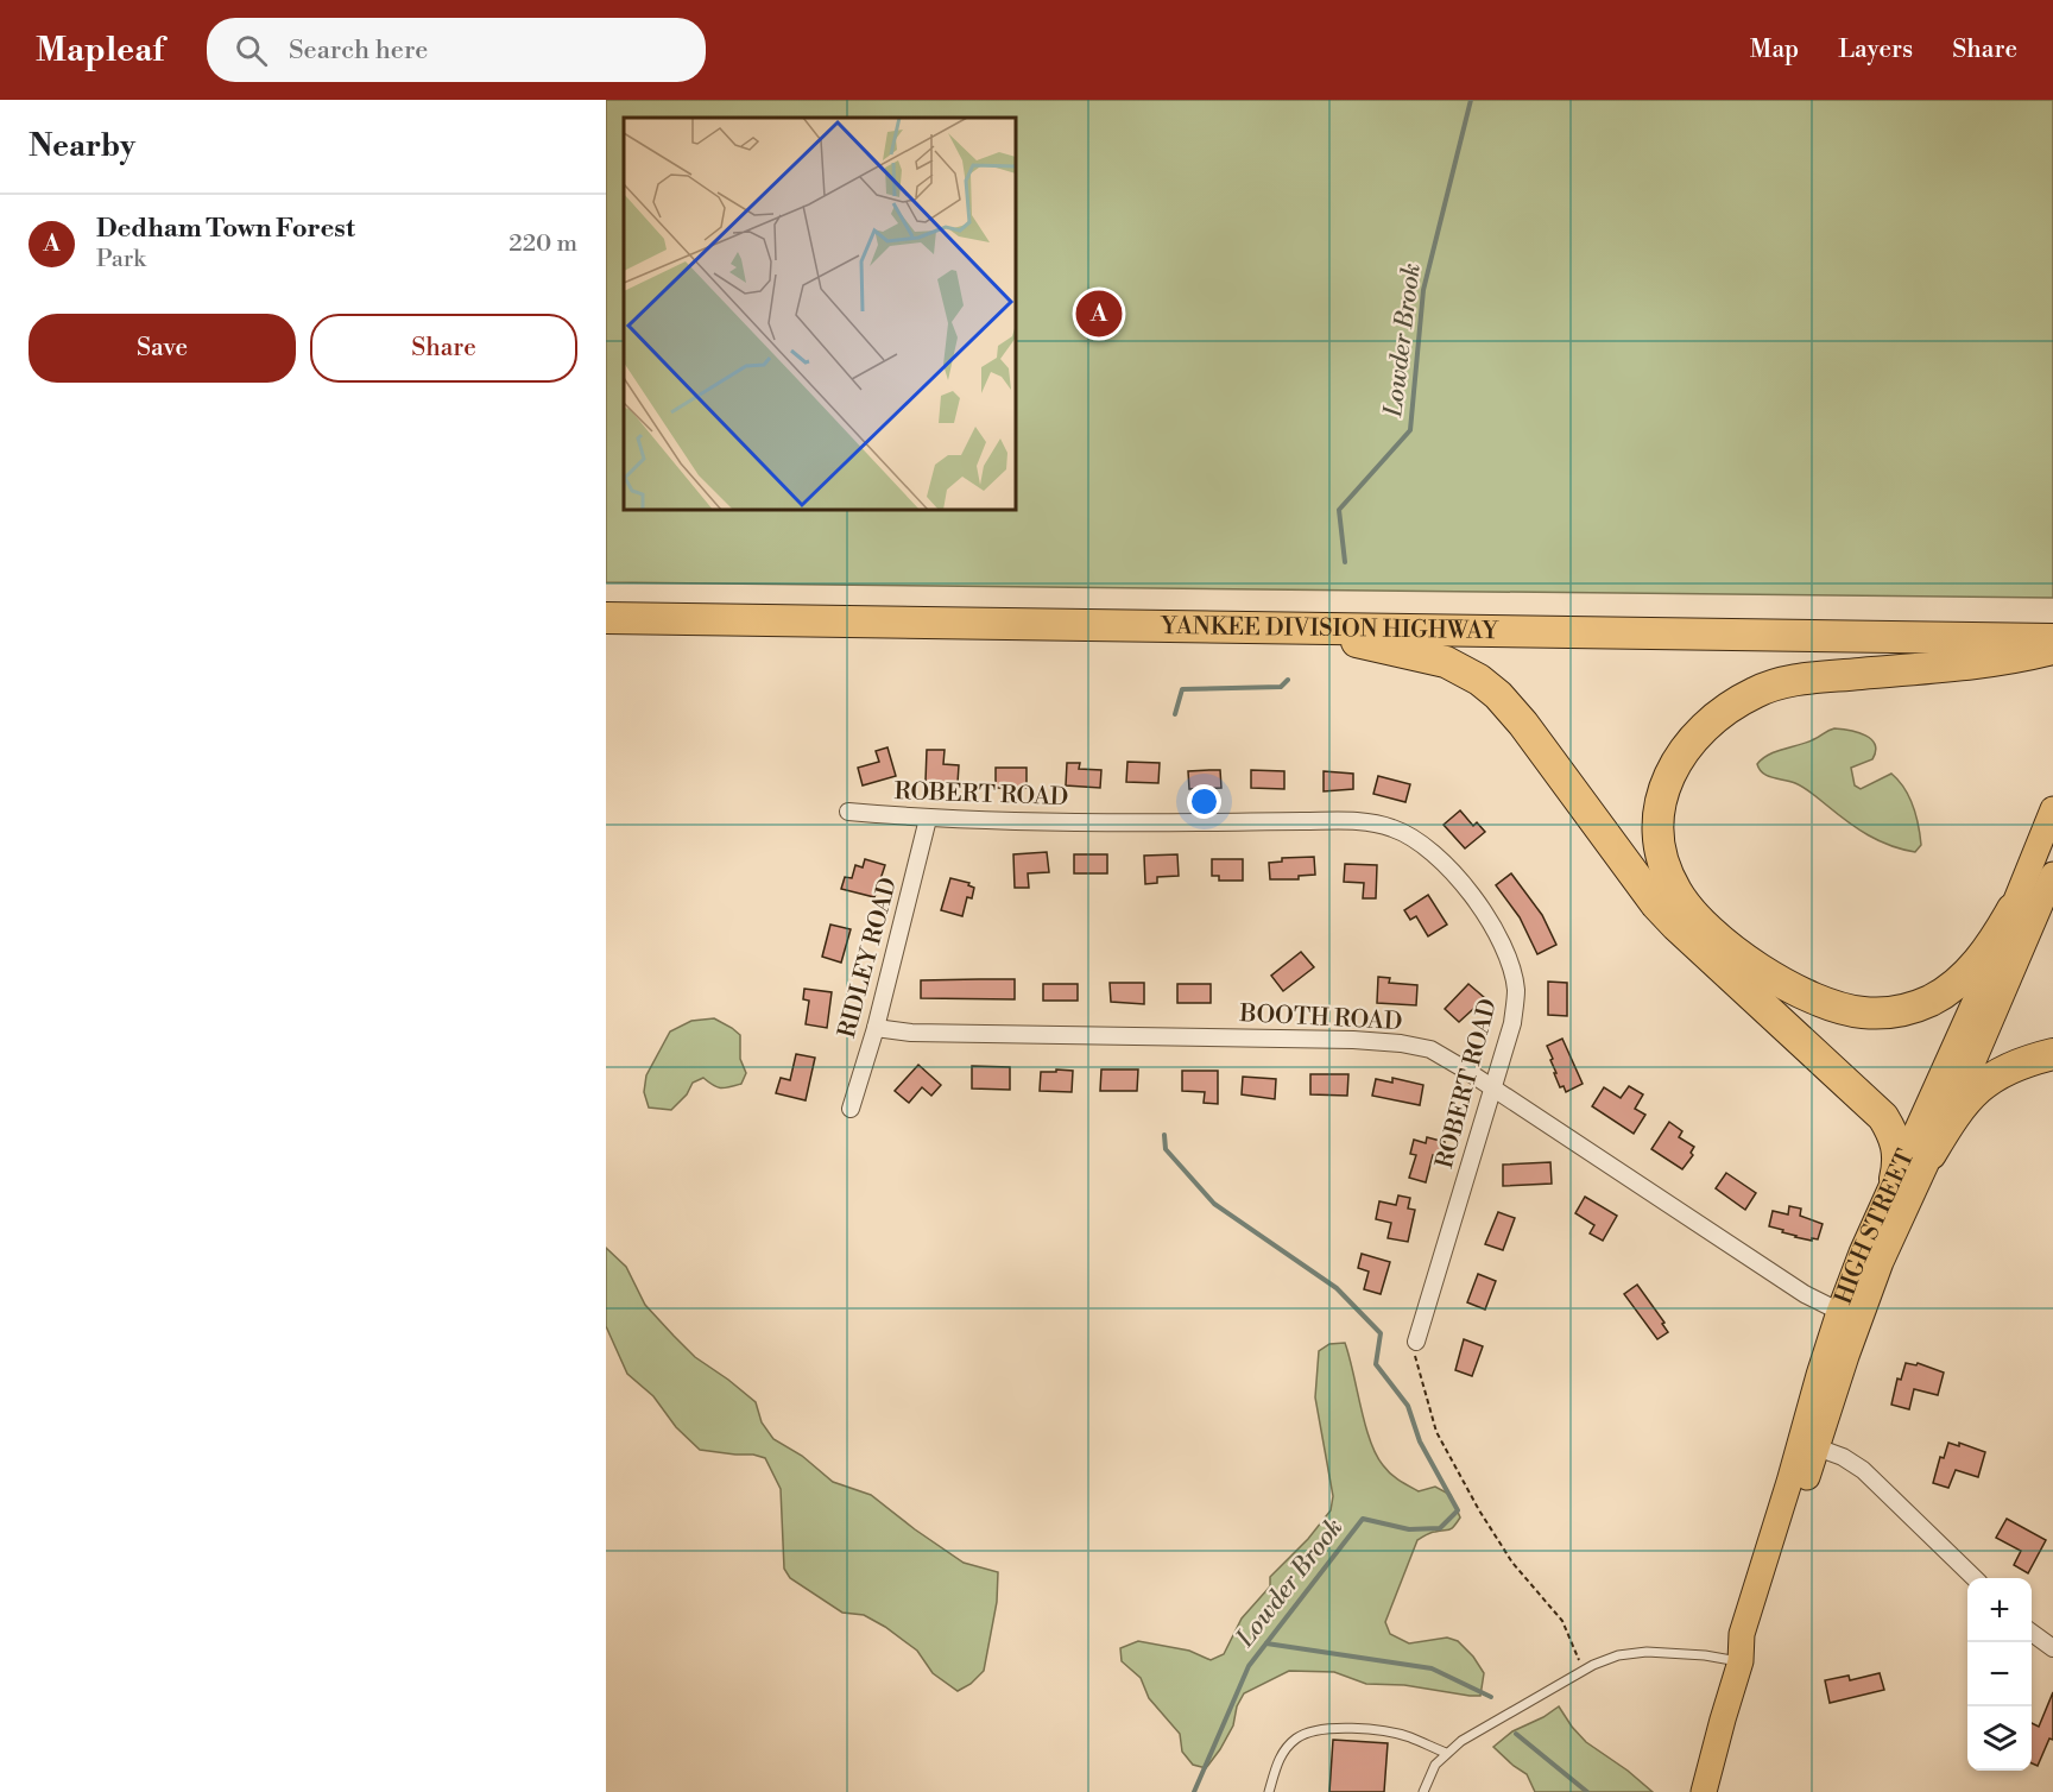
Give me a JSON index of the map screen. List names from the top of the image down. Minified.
{"streets":{"highway":["YANKEE DIVISION HIGHWAY"],"main road":["HIGH STREET"],"street":["ROBERT ROAD","RIDLEY ROAD","BOOTH ROAD"]},"crossings":[["ROBERT ROAD","RIDLEY ROAD"],["ROBERT ROAD","BOOTH ROAD"],["RIDLEY ROAD","BOOTH ROAD"],["BOOTH ROAD","HIGH STREET"]],"water":["Lowder Brook"],"page":{"header":"Mapleaf","search":"Search here","nav":["Map","Layers","Share"],"heading":"Nearby","list":[{"mark":"A","name":"Dedham Town Forest","note":"Park","value":"220 m"}],"pins":"A","buttons":["Save","Share"],"map_buttons":["+","−"]}}
